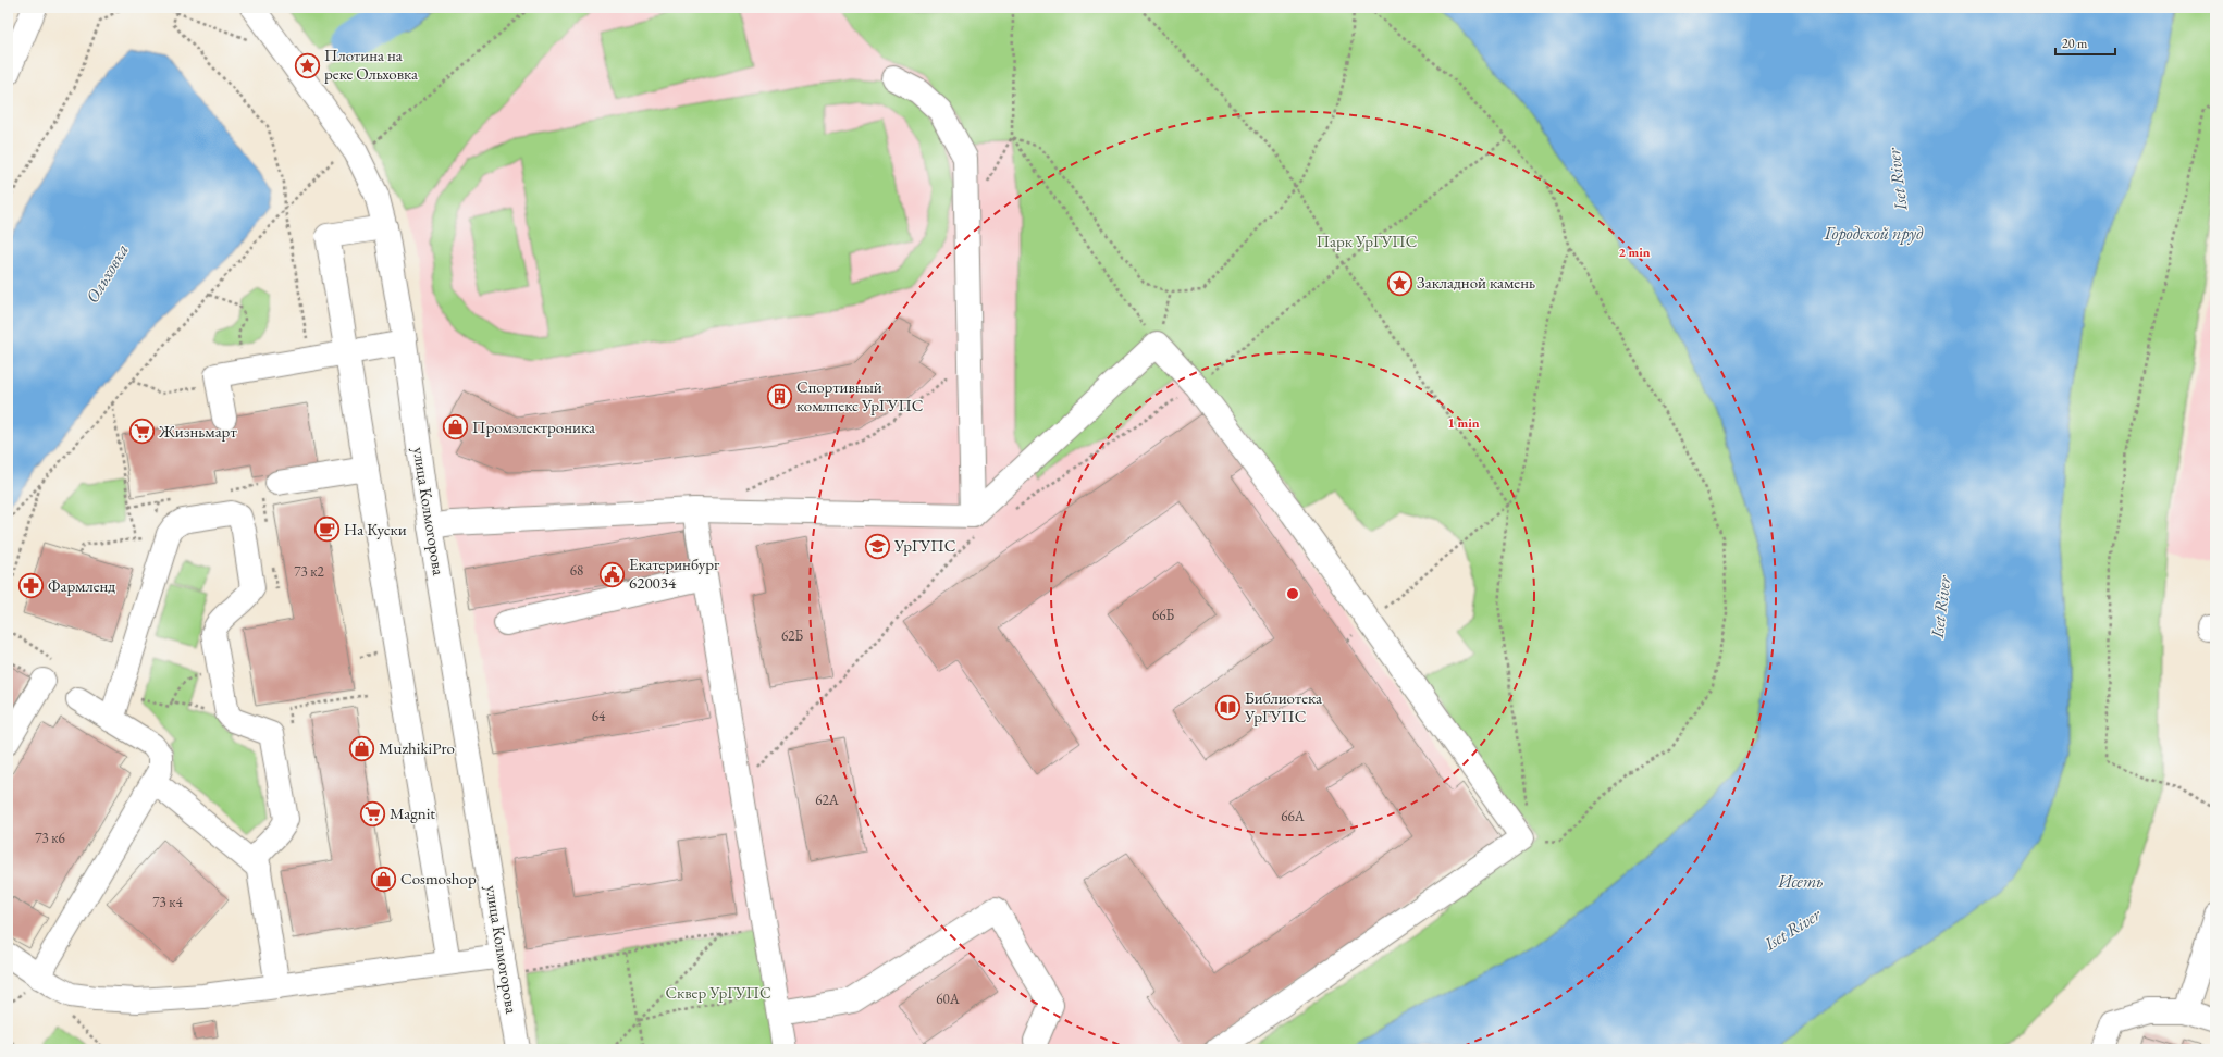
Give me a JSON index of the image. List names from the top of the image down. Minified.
{"streets":{"street":["улица Колмогорова"]},"water":["Iset River","Городской пруд","Ольховка","Исеть"],"parks":["Парк УрГУПС","Сквер УрГУПС"],"places":{"place":["Плотина на реке Ольховка","Закладной камень"],"building":["Спортивный комлпекс УрГУПС"],"shop":["Промэлектроника","MuzhikiPro","Cosmoshop"],"supermarket":["Жизньмарт","Magnit"],"cafe":["На Куски"],"school or university":["УрГУПС"],"public building":["Екатеринбург 620034"],"pharmacy":["Фармленд"],"library":["Библиотека УрГУПС"]},"house_numbers":["68","73 к2","66Б","62Б","64","62А","66А","73 к6","73 к4","60А"],"scale_bar":"20 m","rings":["2 min","1 min"]}
